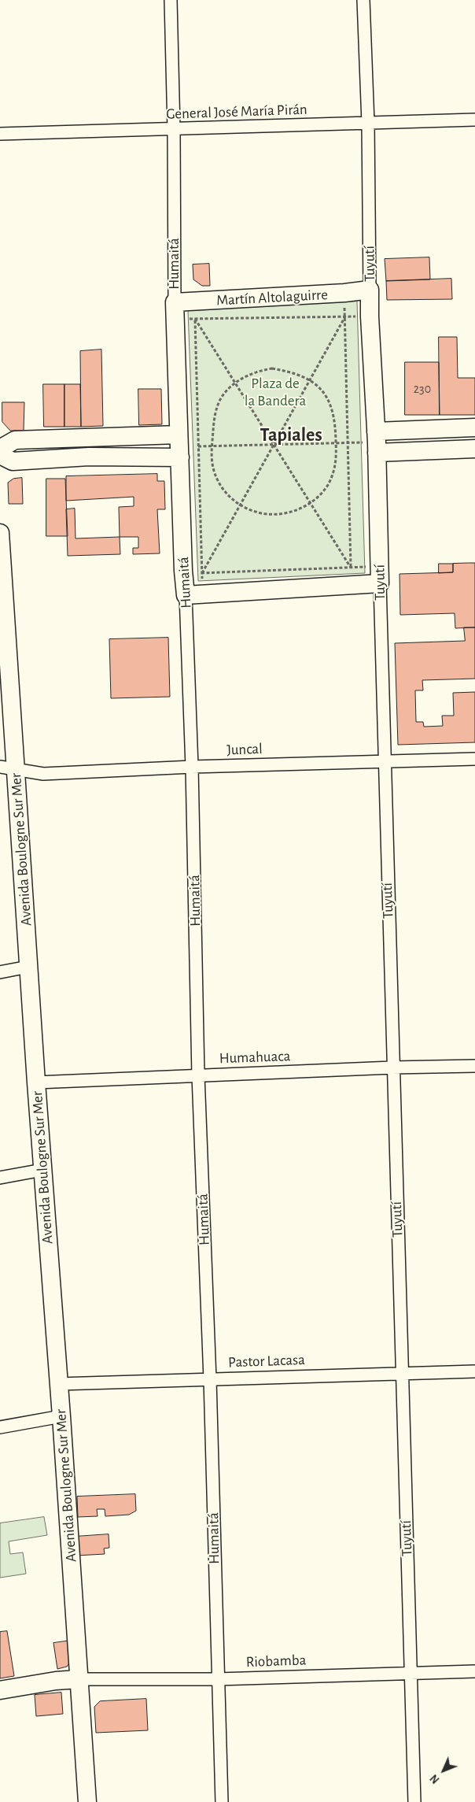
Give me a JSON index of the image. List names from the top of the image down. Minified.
{"streets":{"street":["General José María Pirán","Humaitá","Tuyutí","Martín Altolaguirre","Juncal","Avenida Boulogne Sur Mer","Humahuaca","Pastor Lacasa","Riobamba"]},"crossings":[["General José María Pirán","Humaitá"],["General José María Pirán","Tuyutí"],["Humaitá","Martín Altolaguirre"],["Humaitá","Juncal"],["Humaitá","Humahuaca"],["Humaitá","Pastor Lacasa"],["Humaitá","Riobamba"],["Tuyutí","Martín Altolaguirre"],["Tuyutí","Juncal"],["Tuyutí","Humahuaca"],["Tuyutí","Pastor Lacasa"],["Tuyutí","Riobamba"],["Juncal","Avenida Boulogne Sur Mer"],["Avenida Boulogne Sur Mer","Humahuaca"],["Avenida Boulogne Sur Mer","Pastor Lacasa"],["Avenida Boulogne Sur Mer","Riobamba"]],"districts":["Tapiales"],"parks":["Plaza de la Bandera"],"house_numbers":["230"],"north":"bottom left"}
